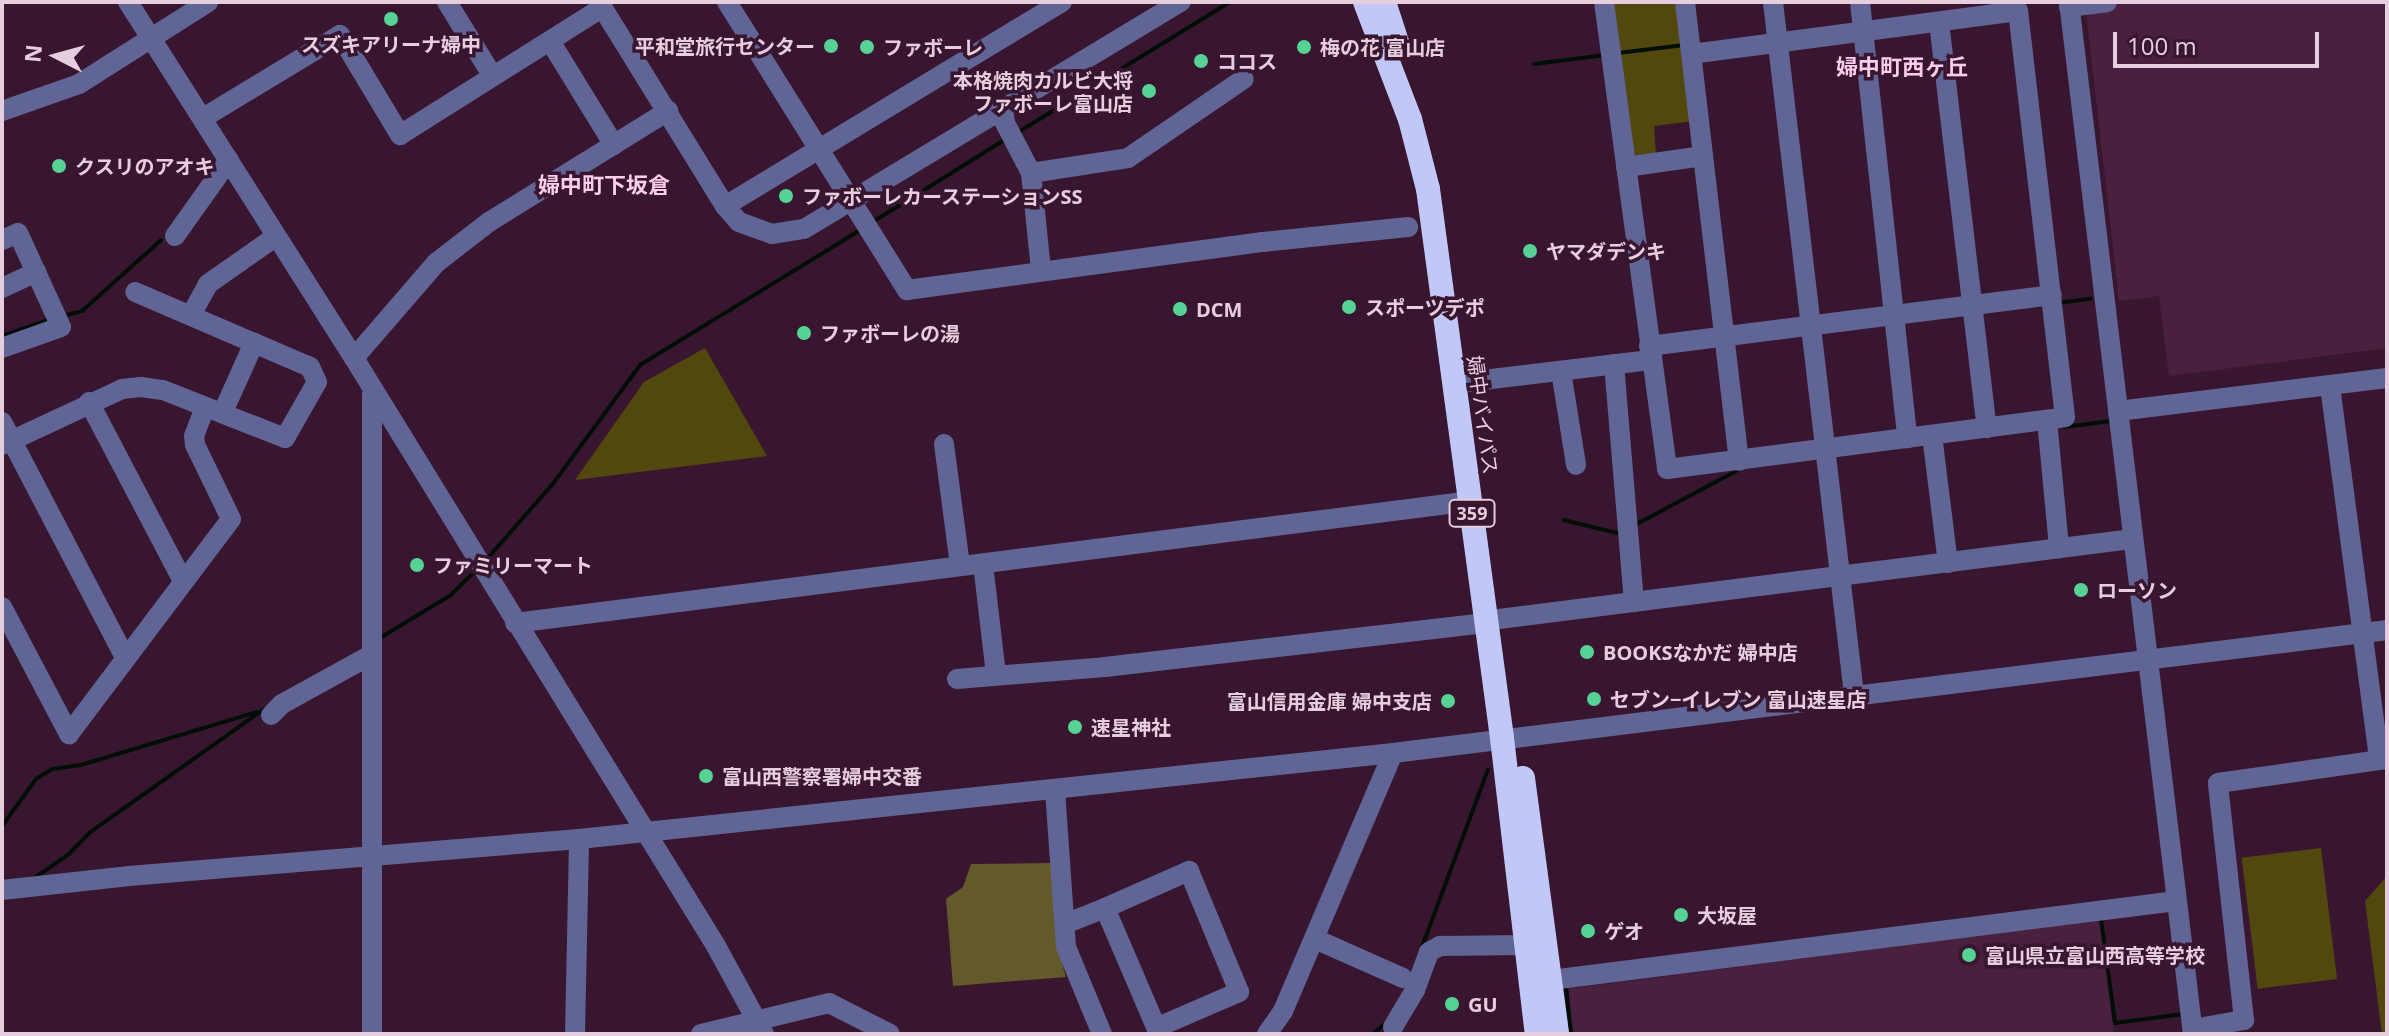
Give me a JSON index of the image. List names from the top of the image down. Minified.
{"streets":{"highway":["婦中バイパス","359"]},"districts":["婦中町西ヶ丘","婦中町下坂倉"],"places":["スズキアリーナ婦中","平和堂旅行センター","ファボーレ","梅の花 富山店","ココス","本格焼肉カルビ大将 ファボーレ富山店","クスリのアオキ","ファボーレカーステーションSS","ヤマダデンキ","スポーツデポ","DCM","ファボーレの湯","ファミリーマート","ローソン","BOOKSなかだ 婦中店","セブン−イレブン 富山速星店","富山信用金庫 婦中支店","速星神社","富山西警察署婦中交番","大坂屋","ゲオ","富山県立富山西高等学校","GU"],"scale_bar":"100 m","north":"left"}
